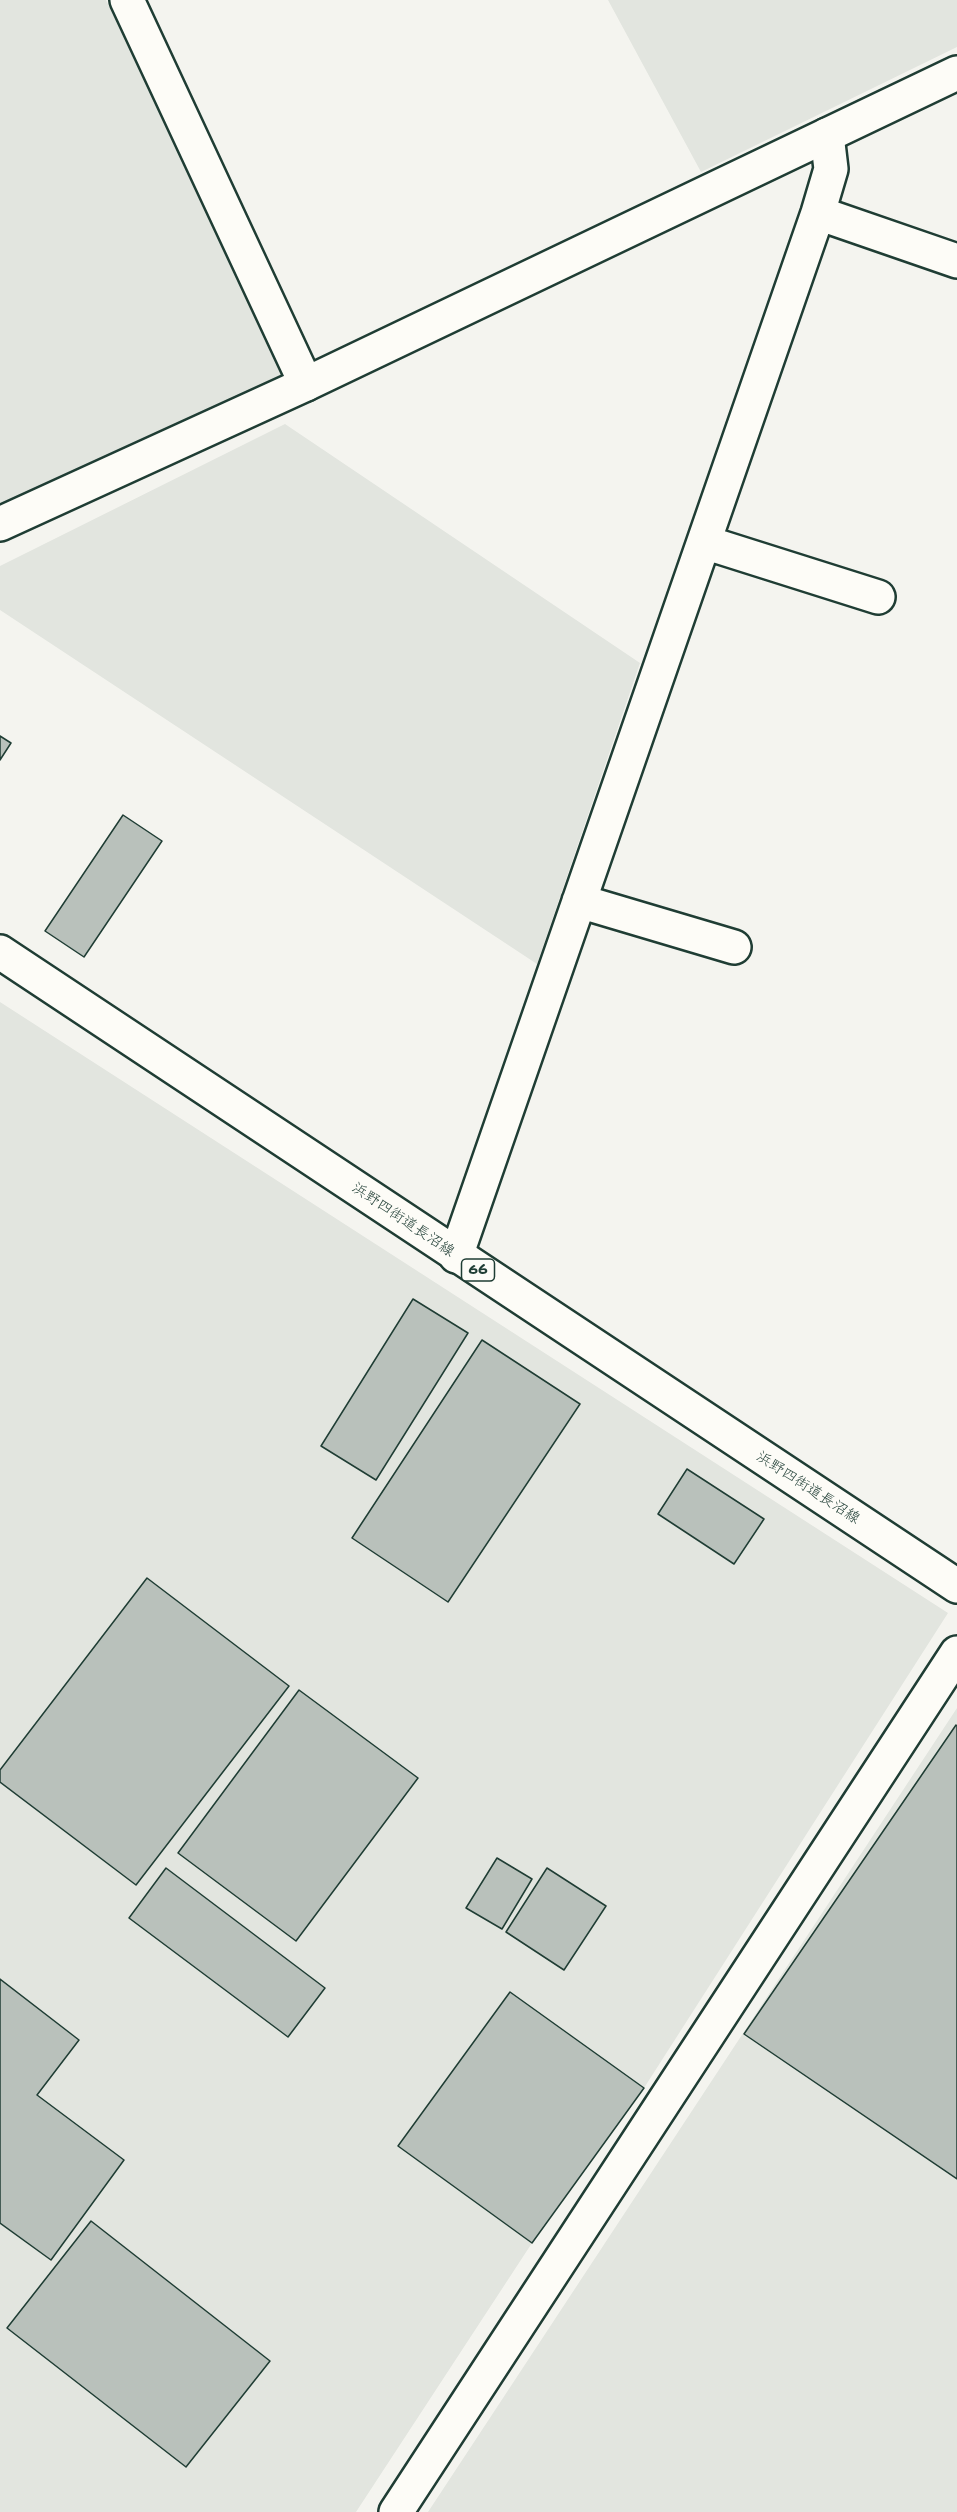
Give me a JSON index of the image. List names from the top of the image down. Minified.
{"streets":{"street":["浜野四街道長沼線","66"]}}
